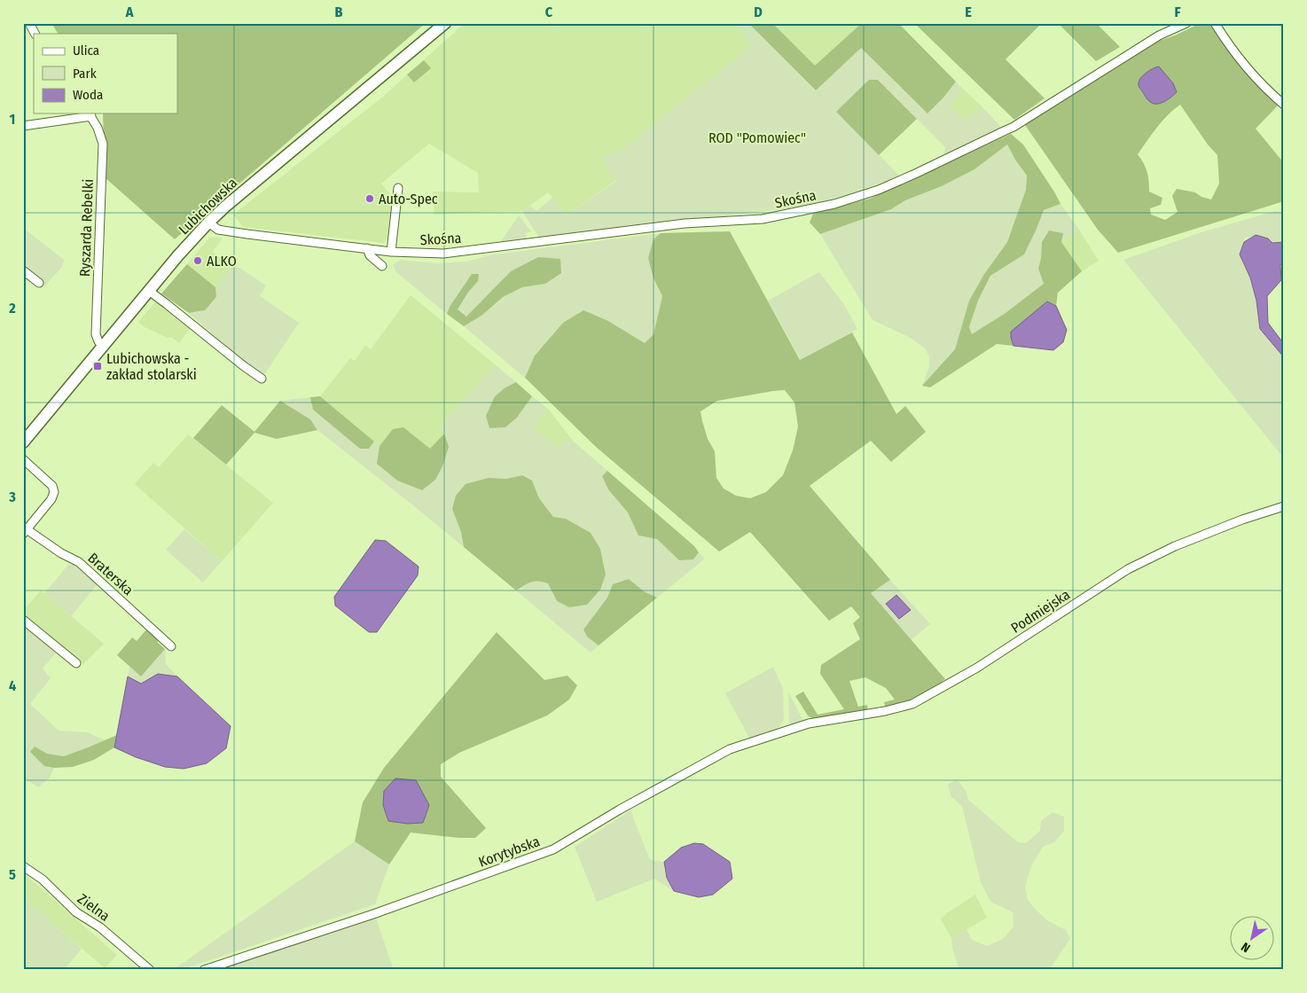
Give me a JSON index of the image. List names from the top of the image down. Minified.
{"streets":{"street":["Skośna","Lubichowska","Ryszarda Rebelki","Braterska","Podmiejska","Korytybska","Zielna"]},"crossings":[["Skośna","Lubichowska"],["Lubichowska","Ryszarda Rebelki"],["Podmiejska","Korytybska"]],"parks":["ROD \"Pomowiec\""],"places":{"other":["Auto-Spec","ALKO"],"transit":["Lubichowska - zakład stolarski"]},"legend":["Ulica","Park","Woda"],"north":"bottom left","grid":{"columns":["A","B","C","D","E","F"],"rows":["1","2","3","4","5"]}}
